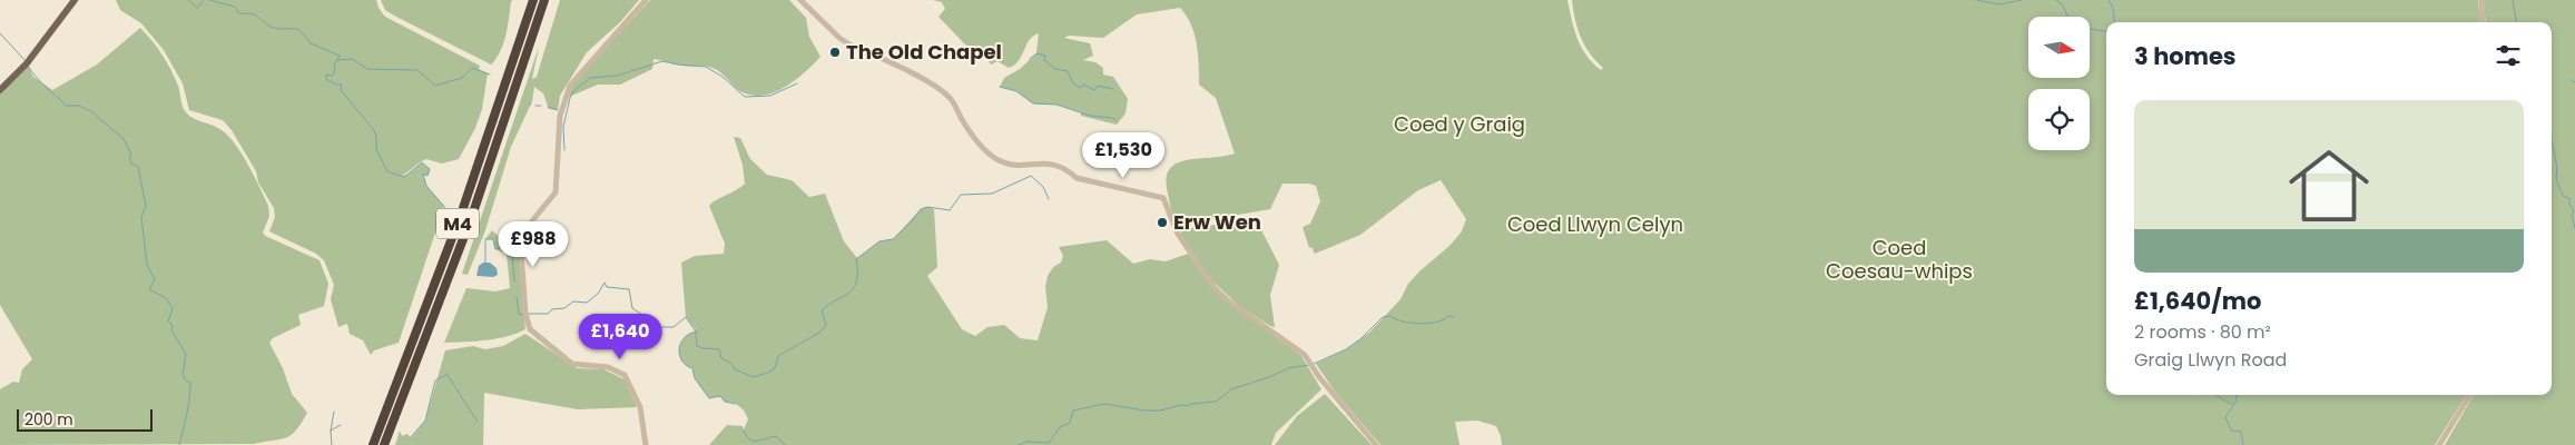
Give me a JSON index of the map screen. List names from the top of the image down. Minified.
{"streets":{"highway":["M4"]},"parks":["Coed y Graig","Coed Llwyn Celyn","Coed Coesau-whips"],"places":["The Old Chapel","Erw Wen"],"scale_bar":"200 m","north":"right","page":{"heading":"3 homes","list":[{"name":"£1,640/mo","note":"2 rooms · 80 m² · Graig Llwyn Road"}],"price":["£1,530","£988","£1,640"],"scale":"200 m"}}
